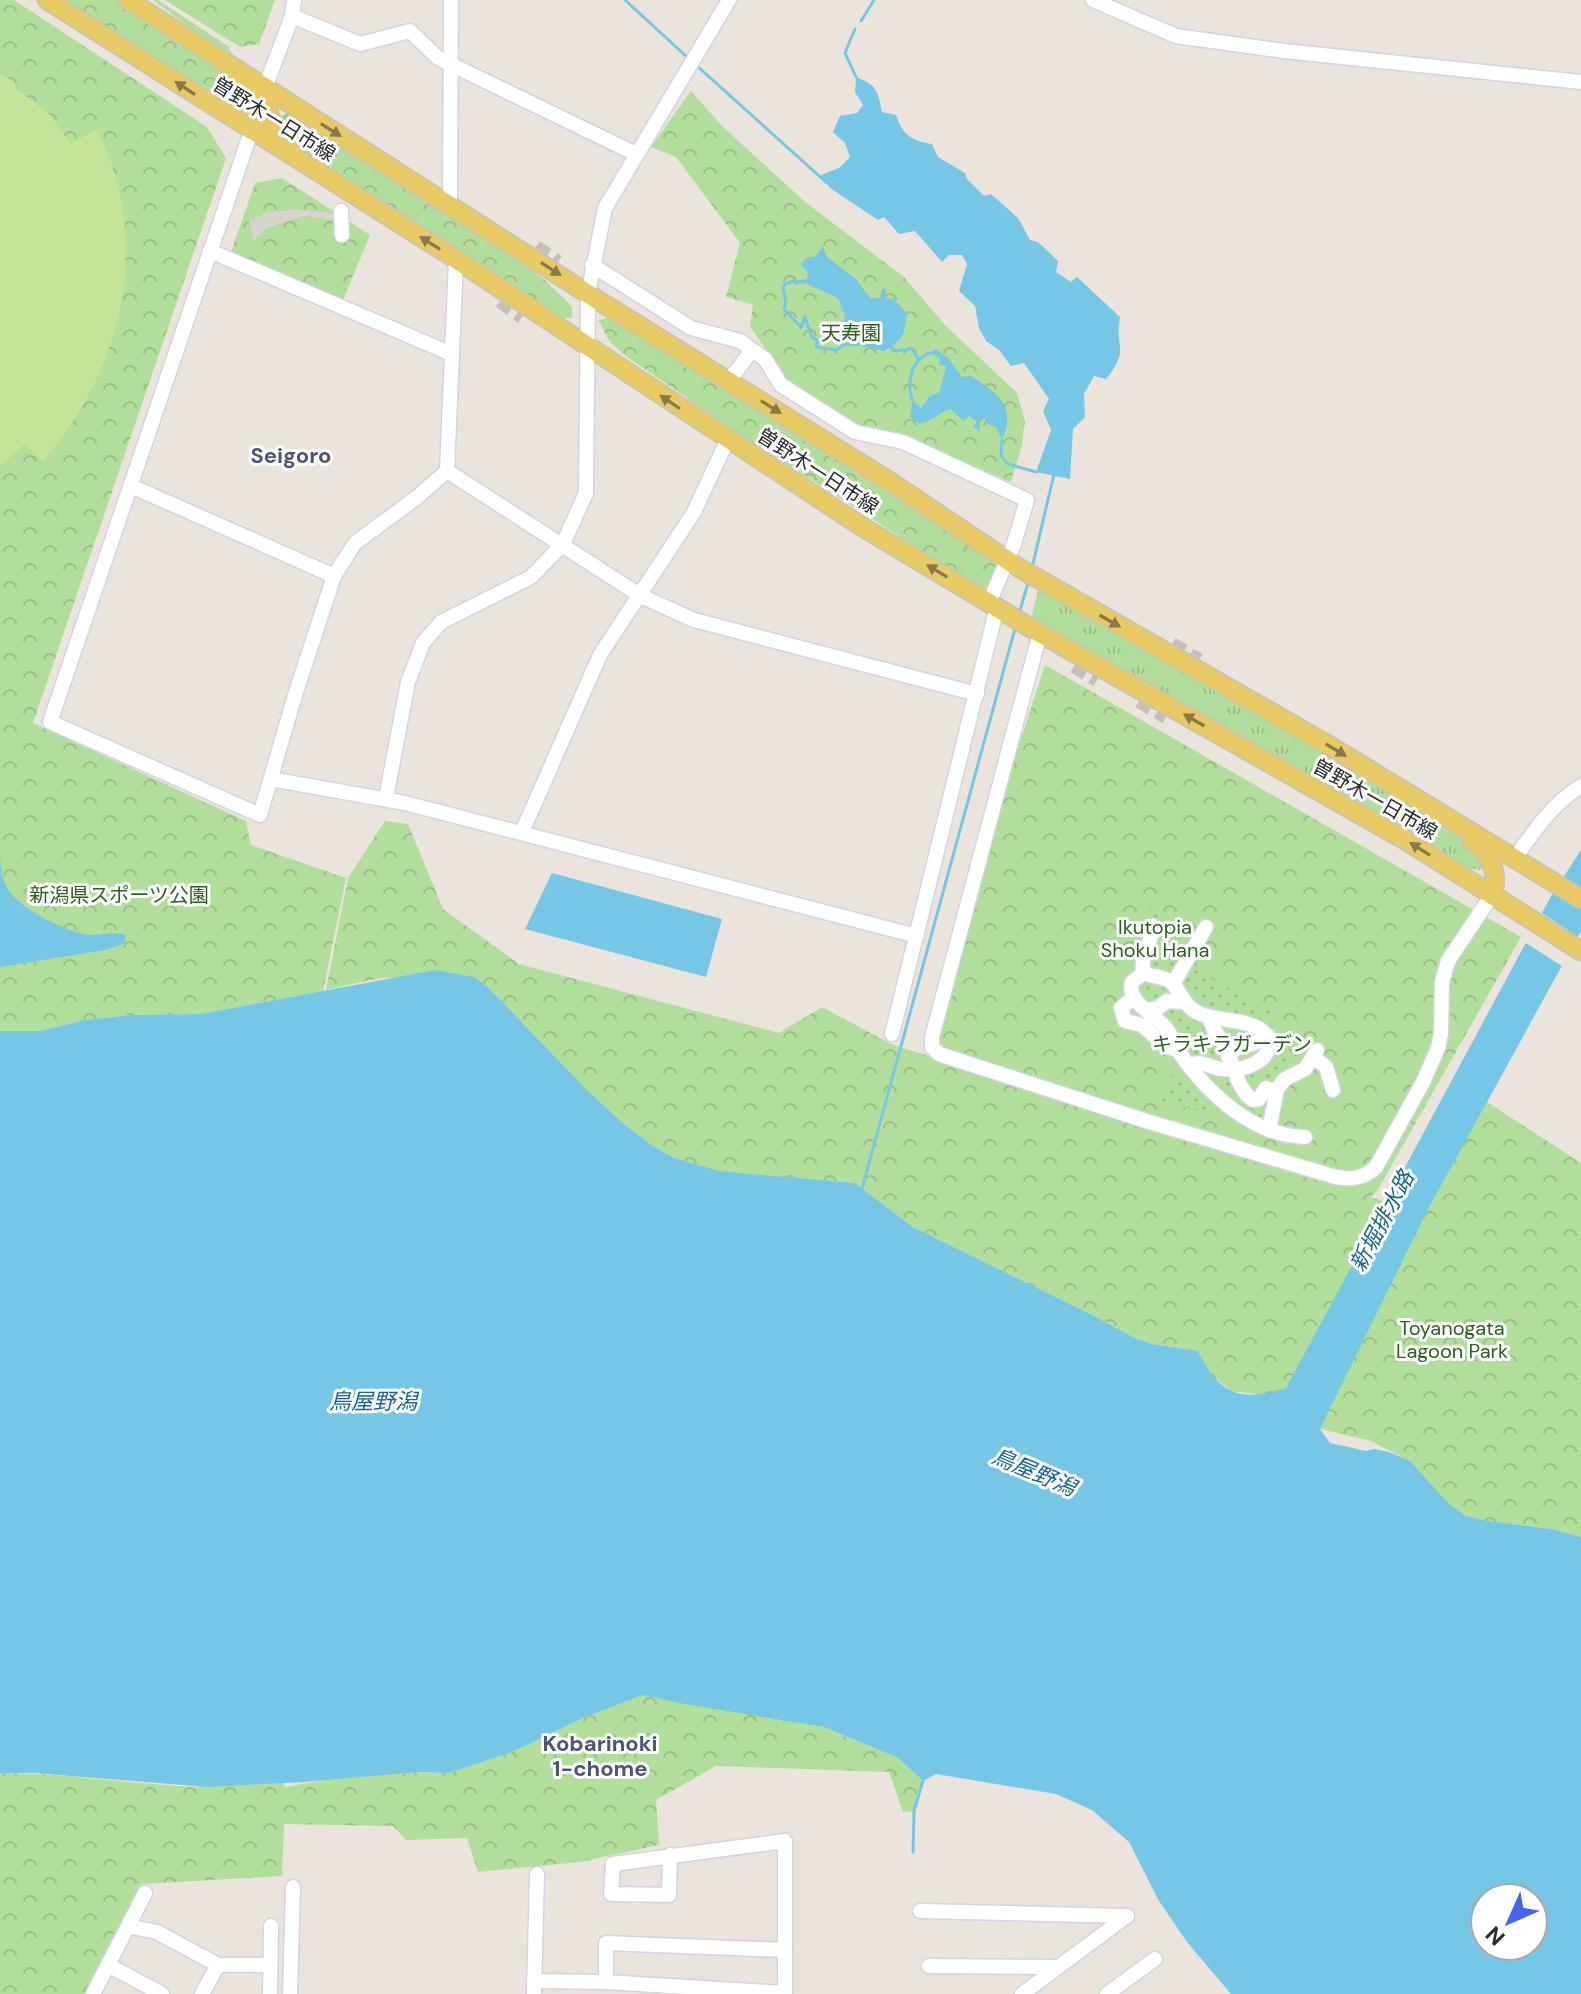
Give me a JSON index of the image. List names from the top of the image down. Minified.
{"streets":{"main road":["曽野木一日市線"]},"districts":["Seigoro","Kobarinoki 1-chome"],"water":["新堀排水路","鳥屋野潟"],"parks":["天寿園","新潟県スポーツ公園","Ikutopia Shoku Hana","キラキラガーデン","Toyanogata Lagoon Park"],"north":"bottom left"}
